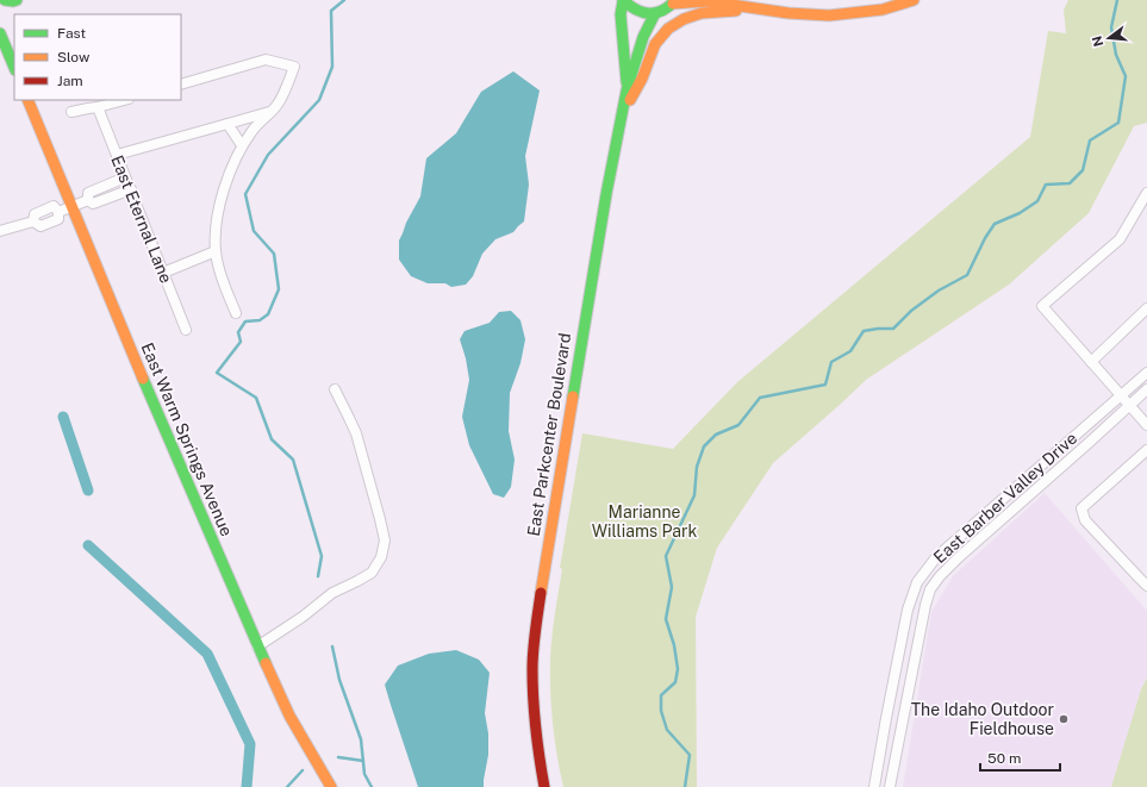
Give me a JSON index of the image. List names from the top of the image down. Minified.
{"streets":{"street":["East Eternal Lane","East Parkcenter Boulevard","East Warm Springs Avenue","East Barber Valley Drive"]},"parks":["Marianne Williams Park"],"places":["The Idaho Outdoor Fieldhouse"],"legend":["Fast","Slow","Jam"],"scale_bar":"50 m","north":"left"}
